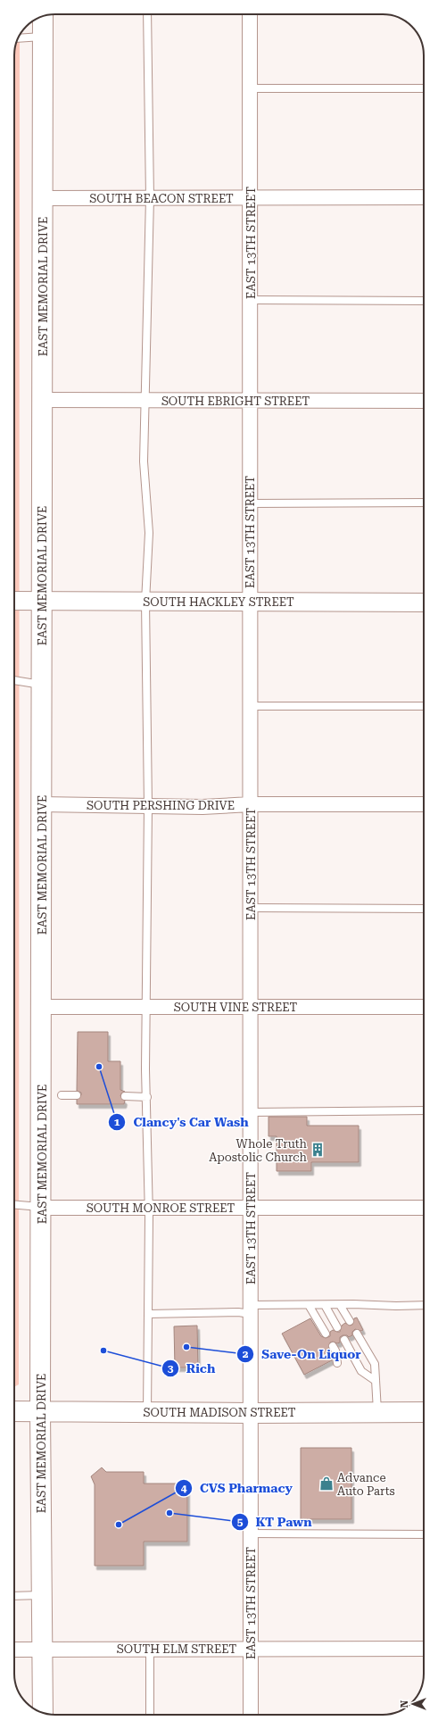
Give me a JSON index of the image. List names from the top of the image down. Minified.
{"streets":{"main road":["EAST MEMORIAL DRIVE","SOUTH MADISON STREET"],"street":["SOUTH BEACON STREET","EAST 13TH STREET","SOUTH EBRIGHT STREET","SOUTH HACKLEY STREET","SOUTH PERSHING DRIVE","SOUTH VINE STREET","SOUTH MONROE STREET","SOUTH ELM STREET"]},"crossings":[["SOUTH BEACON STREET","EAST 13TH STREET"],["SOUTH BEACON STREET","EAST MEMORIAL DRIVE"],["EAST 13TH STREET","SOUTH EBRIGHT STREET"],["EAST 13TH STREET","SOUTH HACKLEY STREET"],["EAST 13TH STREET","SOUTH PERSHING DRIVE"],["EAST 13TH STREET","SOUTH VINE STREET"],["EAST 13TH STREET","SOUTH MONROE STREET"],["EAST 13TH STREET","SOUTH MADISON STREET"],["EAST 13TH STREET","SOUTH ELM STREET"],["EAST MEMORIAL DRIVE","SOUTH EBRIGHT STREET"],["EAST MEMORIAL DRIVE","SOUTH HACKLEY STREET"],["EAST MEMORIAL DRIVE","SOUTH PERSHING DRIVE"],["EAST MEMORIAL DRIVE","SOUTH VINE STREET"],["EAST MEMORIAL DRIVE","SOUTH MONROE STREET"],["EAST MEMORIAL DRIVE","SOUTH MADISON STREET"],["EAST MEMORIAL DRIVE","SOUTH ELM STREET"]],"places":{"other":["Clancy's Car Wash","Save-On Liquor","Rich","KT Pawn","CVS Pharmacy"],"building":["Whole Truth Apostolic Church"],"shop":["Advance Auto Parts"]},"north":"left"}
